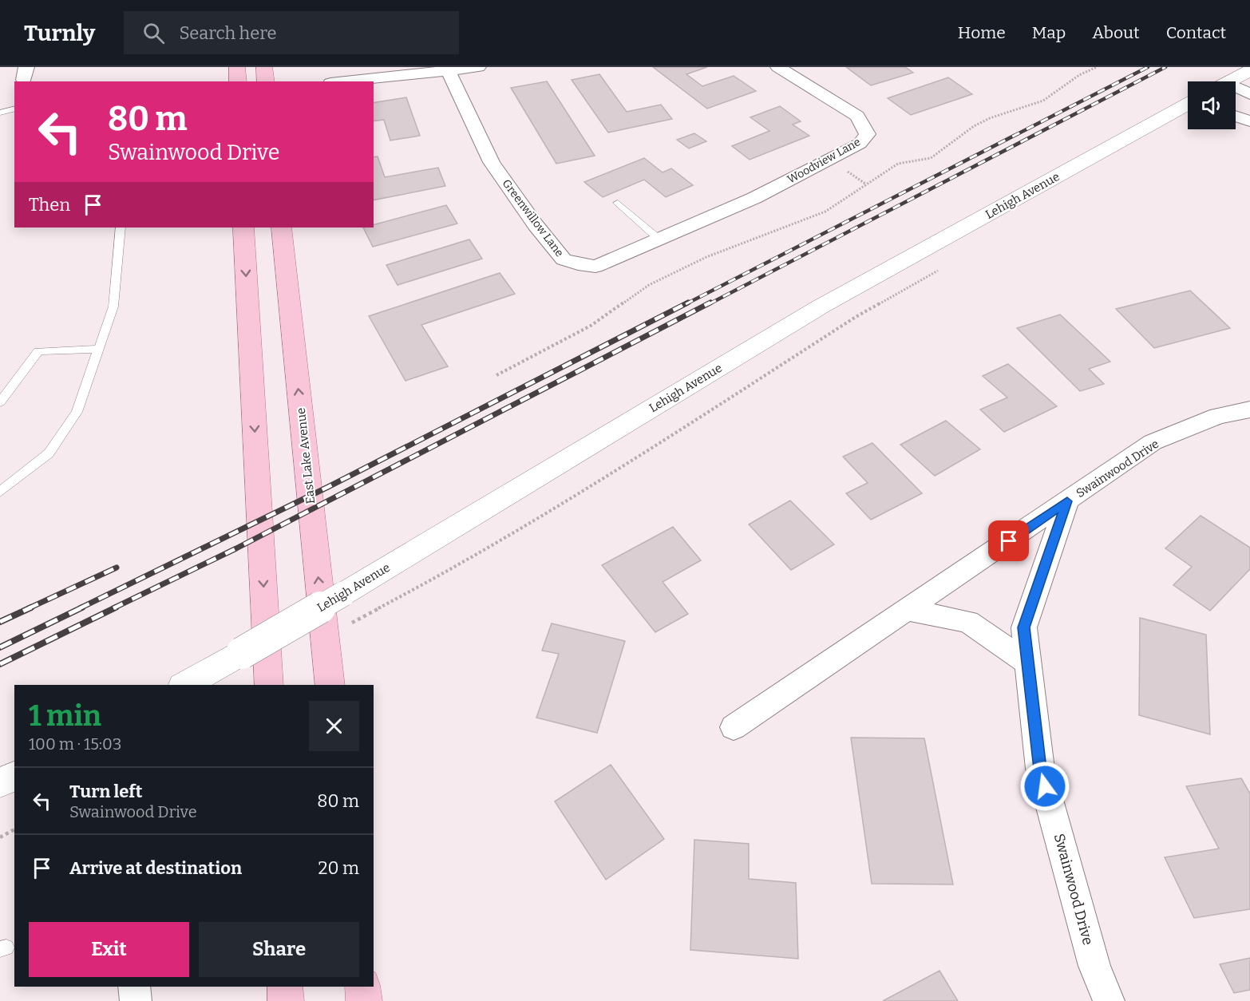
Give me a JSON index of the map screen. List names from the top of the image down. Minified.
{"streets":{"main road":["East Lake Avenue"],"street":["Woodview Lane","Lehigh Avenue","Greenwillow Lane","Swainwood Drive"]},"crossings":[["Woodview Lane","Greenwillow Lane"]],"page":{"header":"Turnly","search":"Search here","nav":["Home","Map","About","Contact"],"turn":["80 m","Swainwood Drive"],"then":"Then","heading":["1 min","100 m · 15:03"],"list":[{"name":"Turn left","note":"Swainwood Drive","value":"80 m"},{"name":"Arrive at destination","value":"20 m"}],"buttons":["Exit","Share"]}}
